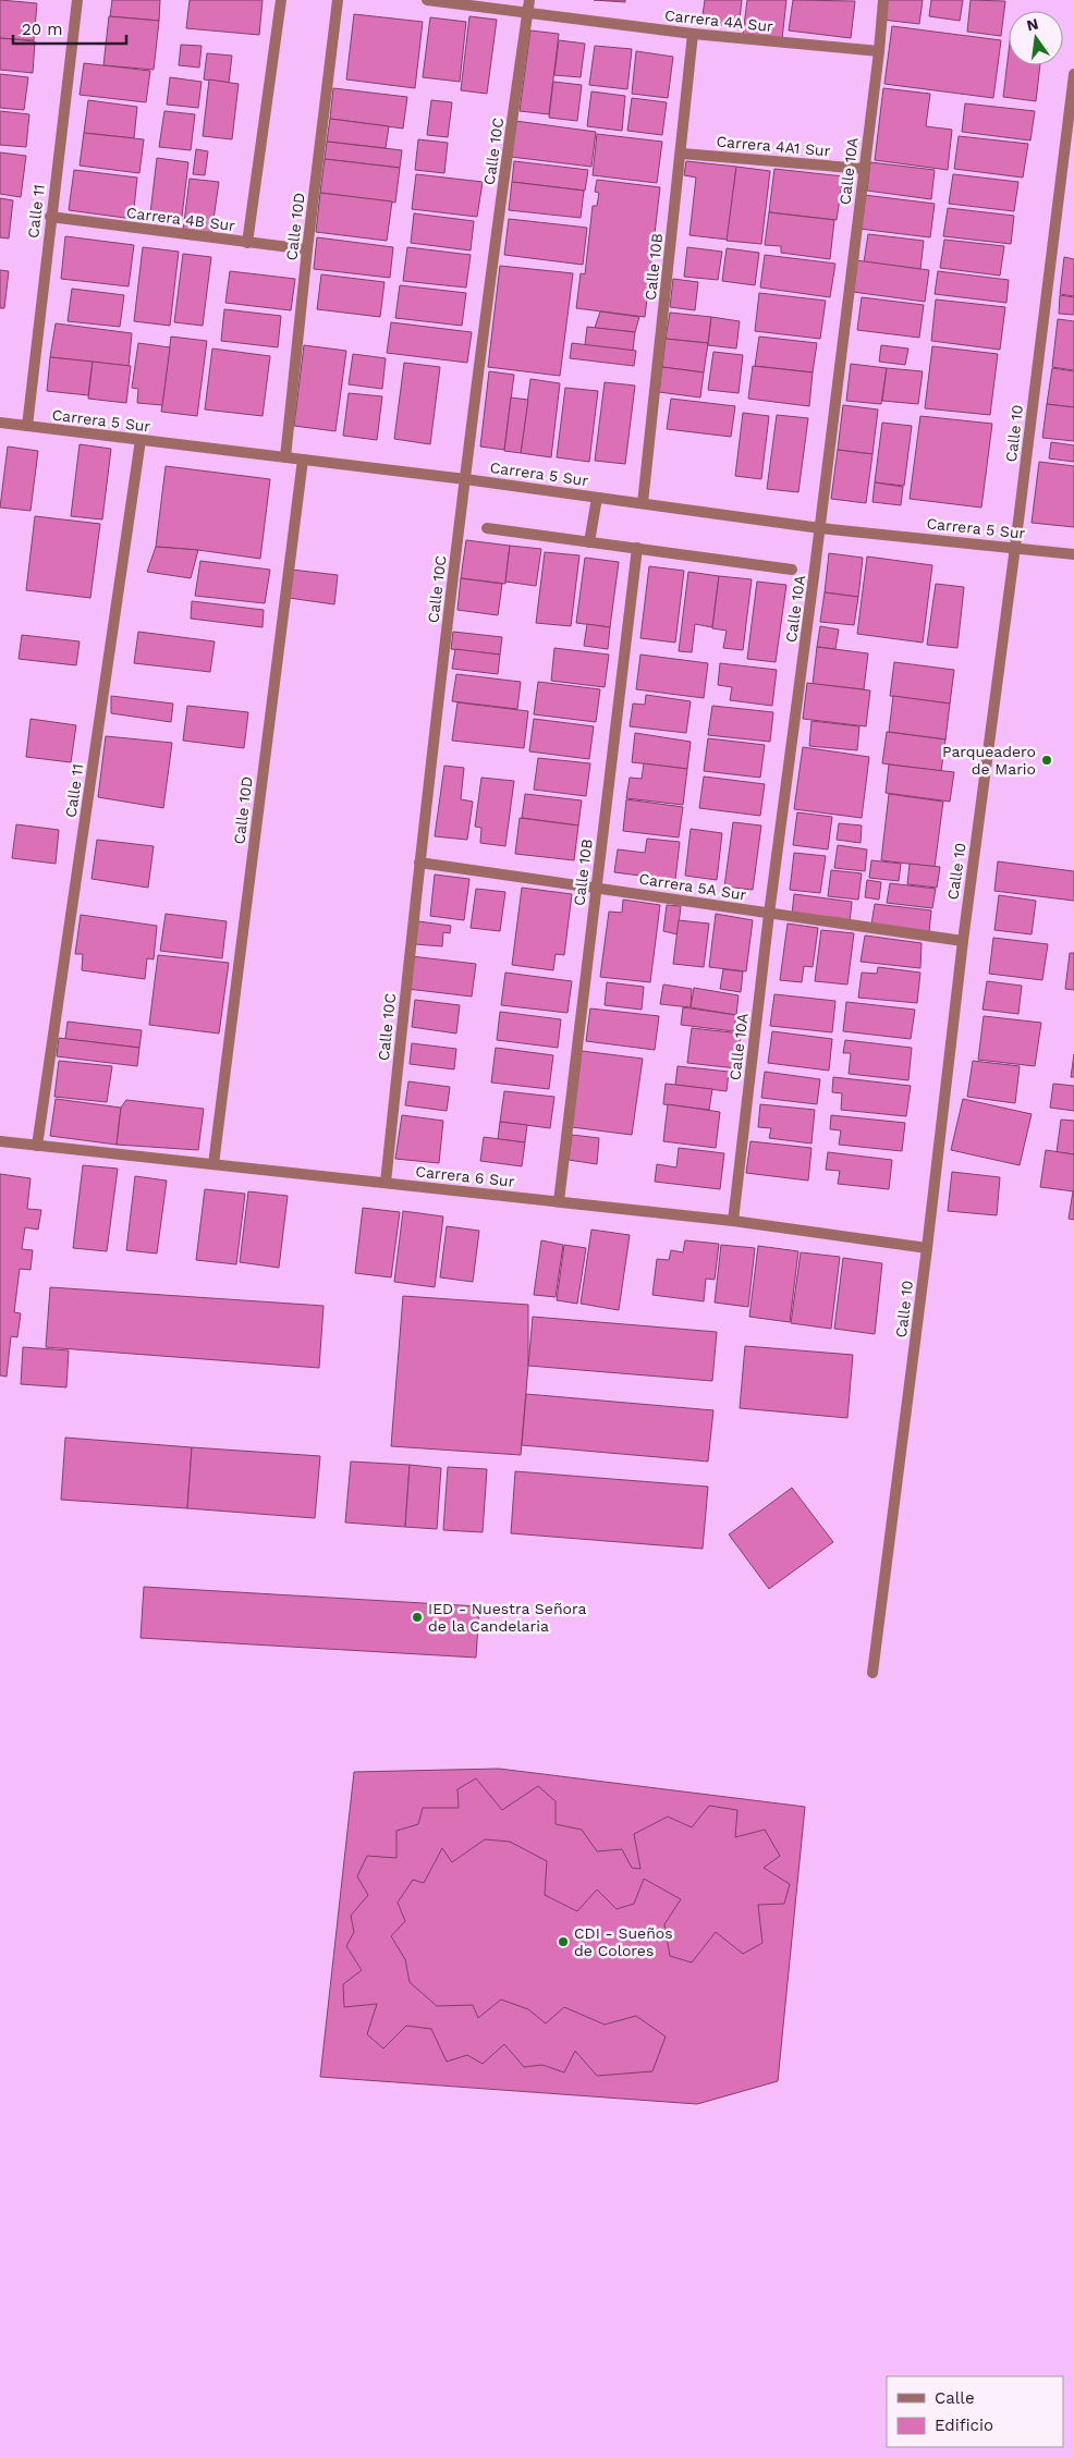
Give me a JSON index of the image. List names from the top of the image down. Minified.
{"streets":{"street":["Carrera 4A Sur","Carrera 4A1 Sur","Calle 10C","Calle 10A","Calle 11","Carrera 4B Sur","Calle 10D","Calle 10B","Carrera 5 Sur","Calle 10","Carrera 5A Sur","Carrera 6 Sur"]},"crossings":[["Carrera 4A Sur","Calle 10C"],["Carrera 4A Sur","Calle 10A"],["Carrera 4A Sur","Calle 10B"],["Carrera 4A1 Sur","Calle 10A"],["Carrera 4A1 Sur","Calle 10B"],["Calle 10C","Carrera 5 Sur"],["Calle 10C","Carrera 5A Sur"],["Calle 10C","Carrera 6 Sur"],["Calle 10A","Carrera 5 Sur"],["Calle 10A","Carrera 5A Sur"],["Calle 10A","Carrera 6 Sur"],["Calle 11","Carrera 4B Sur"],["Calle 11","Carrera 5 Sur"],["Calle 11","Carrera 6 Sur"],["Carrera 4B Sur","Calle 10D"],["Calle 10D","Carrera 5 Sur"],["Calle 10D","Carrera 6 Sur"],["Calle 10B","Carrera 5 Sur"],["Calle 10B","Carrera 5A Sur"],["Calle 10B","Carrera 6 Sur"],["Carrera 5 Sur","Calle 10"],["Calle 10","Carrera 5A Sur"],["Calle 10","Carrera 6 Sur"]],"places":["Parqueadero de Mario","IED - Nuestra Señora de la Candelaria","CDI - Sueños de Colores"],"legend":["Calle","Edificio"],"scale_bar":"20 m","north":"top"}
